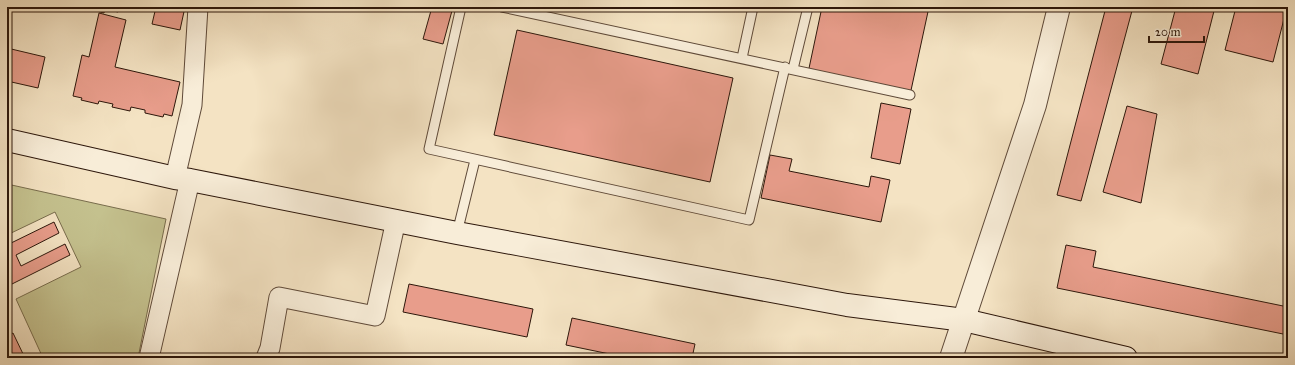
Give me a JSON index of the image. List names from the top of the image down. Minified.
{"scale_bar":"20 m"}
